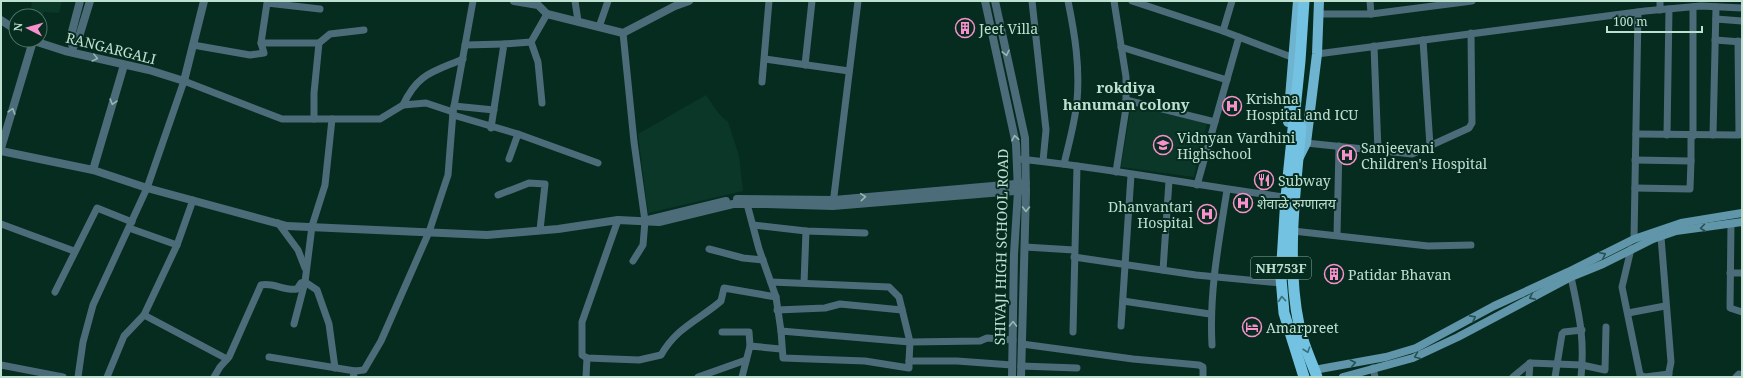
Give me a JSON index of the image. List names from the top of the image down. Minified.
{"streets":{"highway":["NH753F"],"street":["RANGARGALI","SHIVAJI HIGH SCHOOL ROAD"]},"one_way":["RANGARGALI"],"districts":["rokdiya hanuman colony"],"places":{"building":["Jeet Villa","Patidar Bhavan"],"hospital":["Krishna Hospital and ICU","Sanjeevani Children's Hospital","शेवाळे रुग्णालय","Dhanvantari Hospital"],"school or university":["Vidnyan Vardhini Highschool"],"restaurant":["Subway"],"hotel":["Amarpreet"]},"scale_bar":"100 m","north":"left"}
